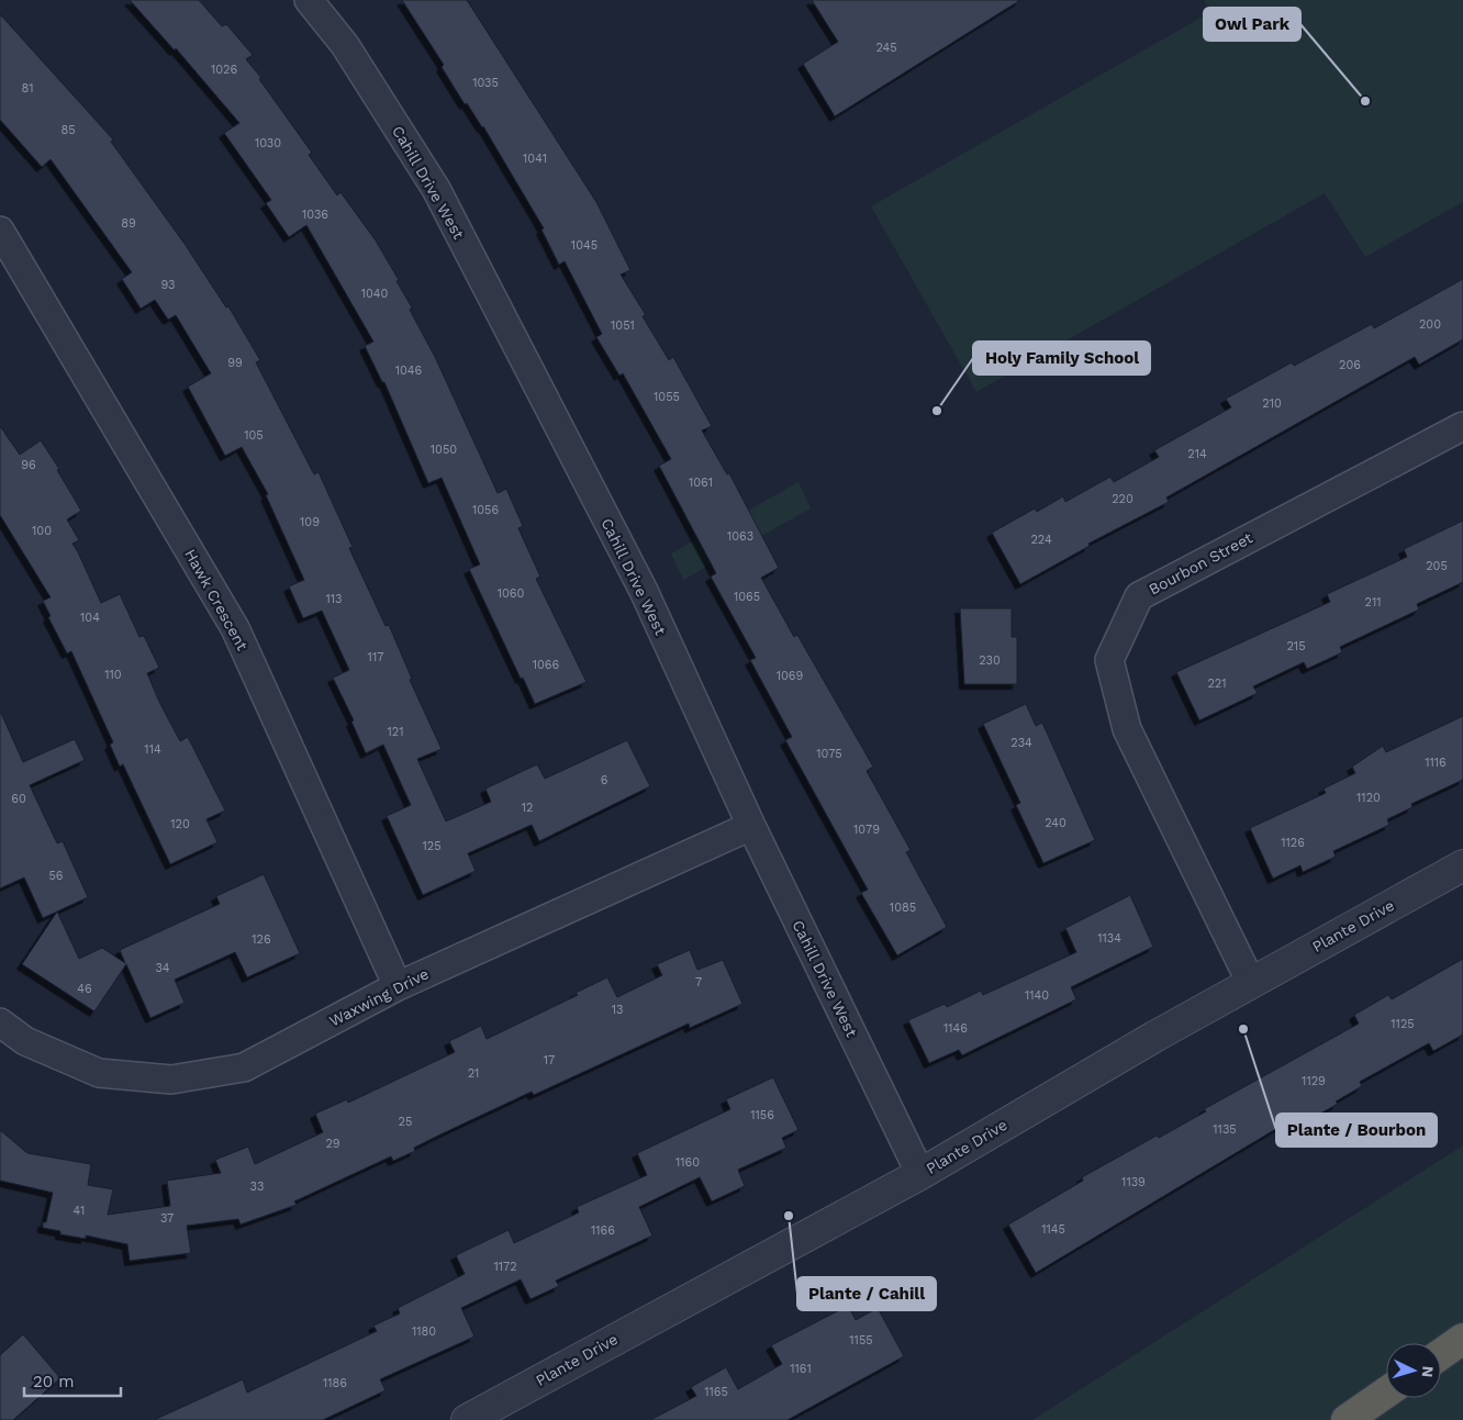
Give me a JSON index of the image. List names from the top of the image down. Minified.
{"streets":{"street":["Cahill Drive West","Bourbon Street","Hawk Crescent","Plante Drive","Waxwing Drive"]},"crossings":[["Cahill Drive West","Plante Drive"],["Cahill Drive West","Waxwing Drive"],["Bourbon Street","Plante Drive"],["Hawk Crescent","Waxwing Drive"]],"places":["Owl Park","Holy Family School","Plante / Bourbon","Plante / Cahill"],"house_numbers":["245","1026","1035","81","85","1030","1041","1036","89","1045","93","1040","200","1051","99","206","1046","1055","210","105","1050","214","96","1061","220","1056","109","100","1063","224","205","1060","1065","113","211","104","215","117","230","1066","110","1069","221","121","234","114","1075","1116","6","1120","60","12","240","120","1079","1126","125","56","1085","1134","126","34","7","46","1140","13","1125","1146","17","21","1129","1156","25","1135","29","1160","1139","33","41","37","1145","1166","1172","1180","1155","1161","1186","1165"],"scale_bar":"20 m","north":"right"}
